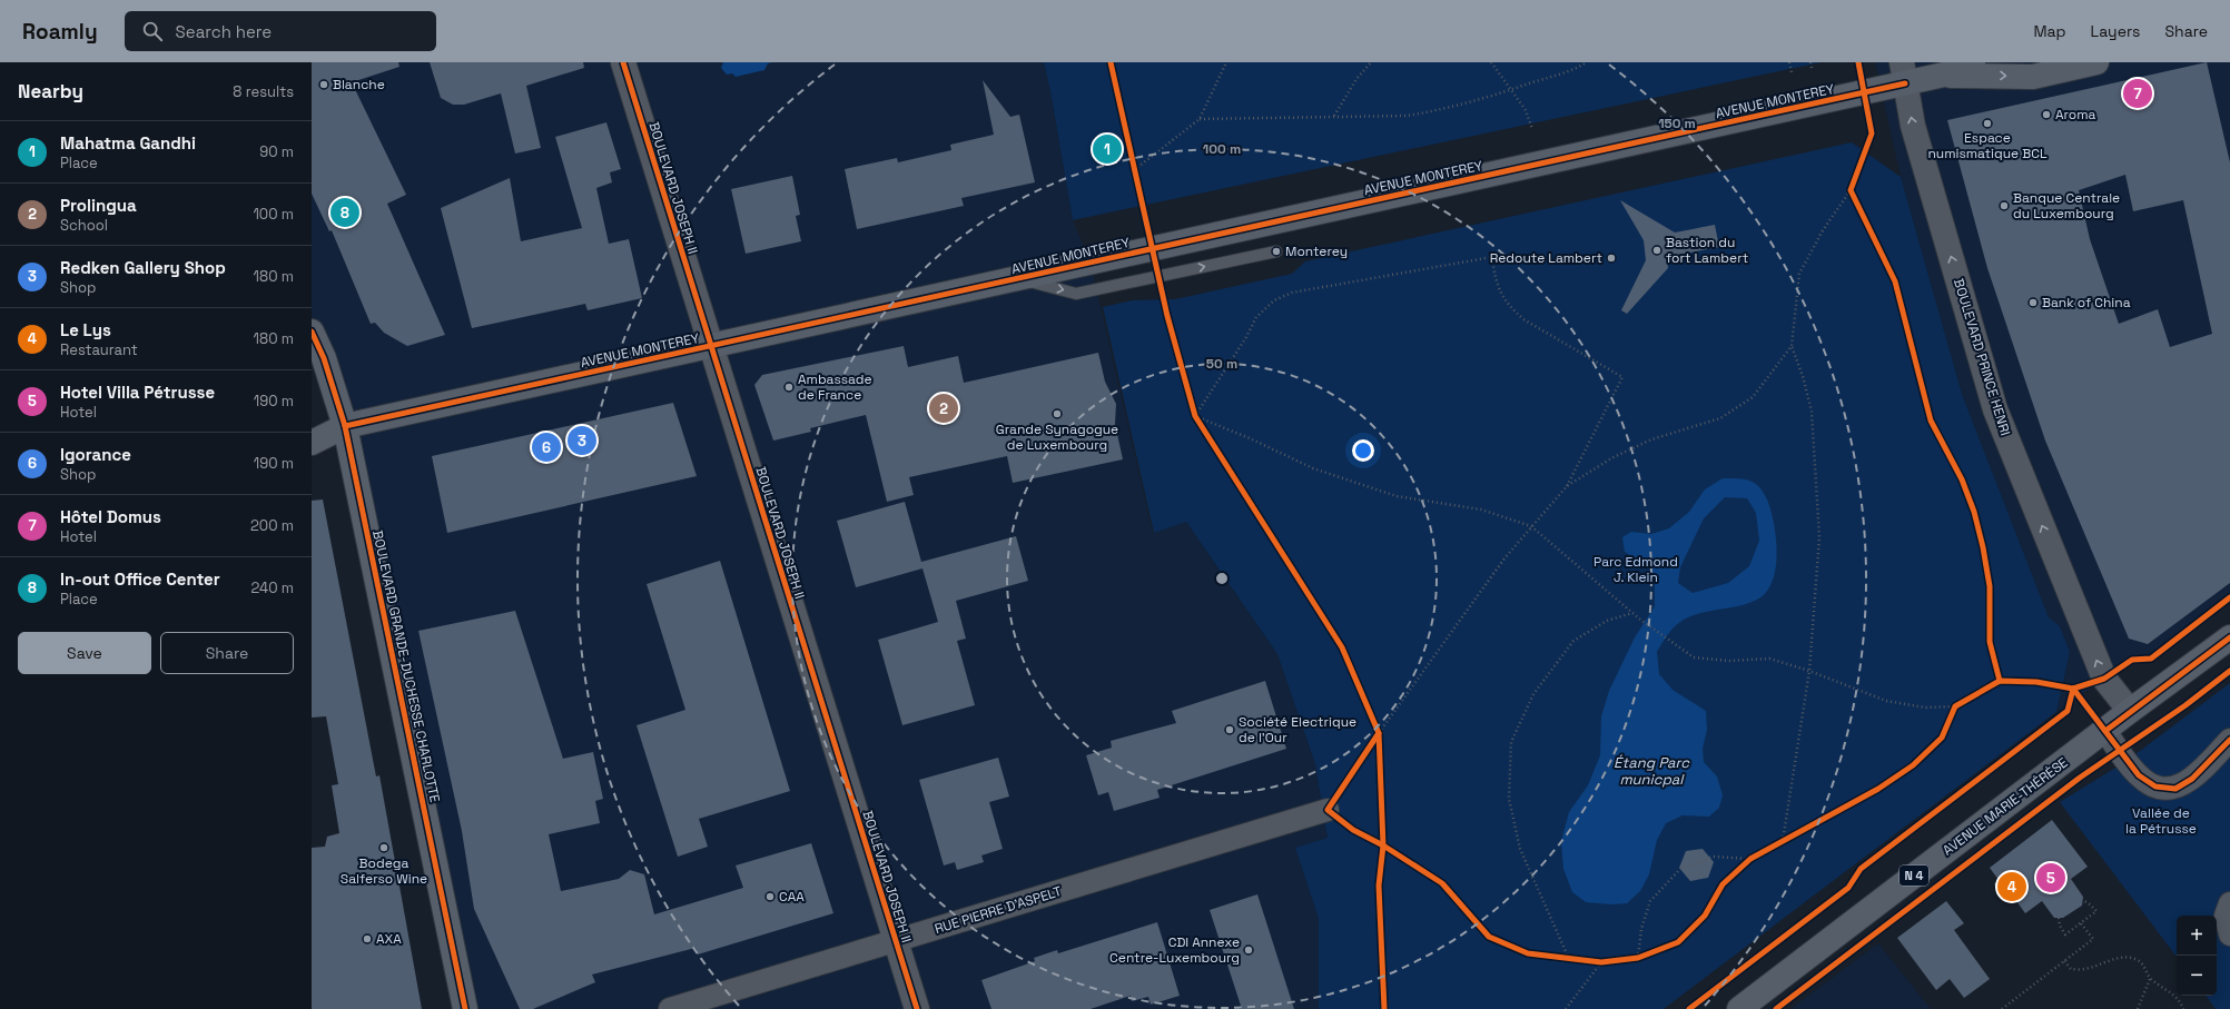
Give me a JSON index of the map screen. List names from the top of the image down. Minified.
{"streets":{"main road":["AVENUE MONTEREY","BOULEVARD JOSEPH II","BOULEVARD PRINCE HENRI","BOULEVARD GRANDE-DUCHESSE CHARLOTTE","AVENUE MARIE-THÉRÈSE","N 4"],"street":["RUE PIERRE D'ASPELT"]},"crossings":[["AVENUE MONTEREY","BOULEVARD JOSEPH II"],["AVENUE MONTEREY","BOULEVARD PRINCE HENRI"],["AVENUE MONTEREY","BOULEVARD GRANDE-DUCHESSE CHARLOTTE"],["BOULEVARD JOSEPH II","RUE PIERRE D'ASPELT"],["BOULEVARD PRINCE HENRI","AVENUE MARIE-THÉRÈSE"]],"one_way":["BOULEVARD PRINCE HENRI"],"water":["Étang Parc municpal"],"parks":["Parc Edmond J. Klein","Vallée de la Pétrusse"],"places":["Blanche","Aroma","Espace numismatique BCL","Banque Centrale du Luxembourg","Bastion du fort Lambert","Monterey","Redoute Lambert","Bank of China","Ambassade de France","Grande Synagogue de Luxembourg","Société Electrique de l'Our","Bodega Salferso Wine","CAA","AXA","CDI Annexe Centre-Luxembourg"],"page":{"header":"Roamly","search":"Search here","nav":["Map","Layers","Share"],"heading":["Nearby","8 results"],"pins":["7","1","8","2","3","6","5","4"],"list":[{"mark":"1","name":"Mahatma Gandhi","note":"Place","value":"90 m"},{"mark":"2","name":"Prolingua","note":"School","value":"100 m"},{"mark":"3","name":"Redken Gallery Shop","note":"Shop","value":"180 m"},{"mark":"4","name":"Le Lys","note":"Restaurant","value":"180 m"},{"mark":"5","name":"Hotel Villa Pétrusse","note":"Hotel","value":"190 m"},{"mark":"6","name":"Igorance","note":"Shop","value":"190 m"},{"mark":"7","name":"Hôtel Domus","note":"Hotel","value":"200 m"},{"mark":"8","name":"In-out Office Center","note":"Place","value":"240 m"}],"buttons":["Save","Share"],"map_buttons":["+","−"]},"rings":["150 m","100 m","50 m"]}
